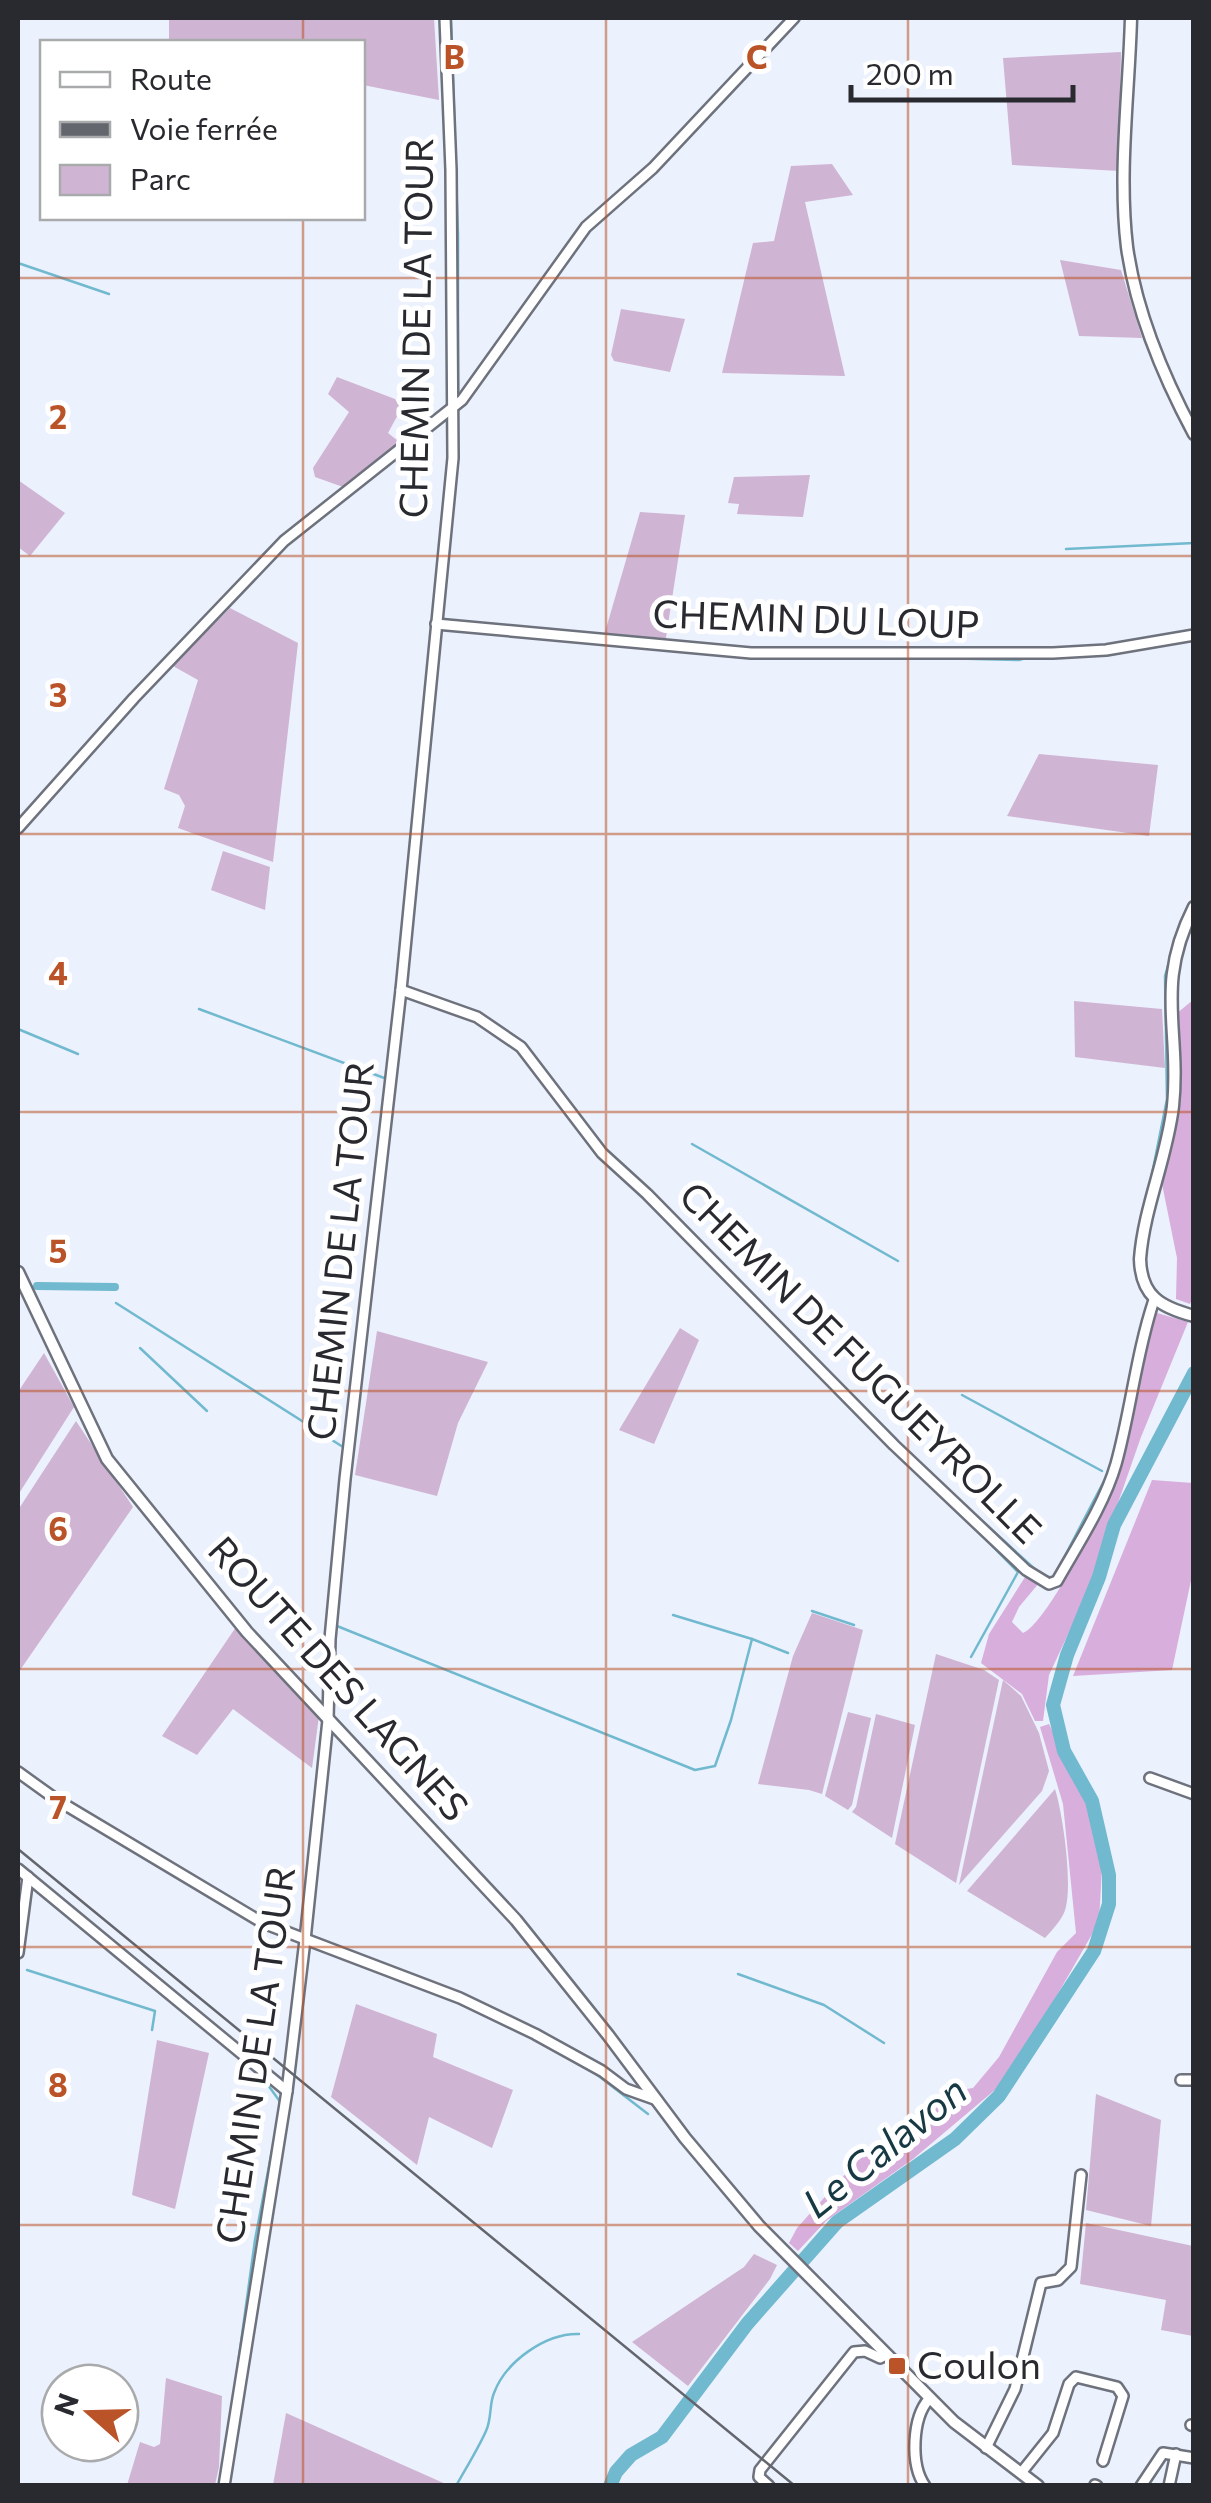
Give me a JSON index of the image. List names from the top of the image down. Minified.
{"streets":{"street":["CHEMIN DE LA TOUR","CHEMIN DU LOUP","CHEMIN DE FUGUEYROLLE","ROUTE DES LAGNES"]},"crossings":[["CHEMIN DE LA TOUR","CHEMIN DU LOUP"],["CHEMIN DE LA TOUR","CHEMIN DE FUGUEYROLLE"],["CHEMIN DE LA TOUR","ROUTE DES LAGNES"]],"water":["Le Calavon"],"places":{"transit":["Coulon"]},"legend":["Route","Voie ferrée","Parc"],"scale_bar":"200 m","north":"left","grid":{"columns":["B","C"],"rows":["2","3","4","5","6","7","8"]}}
